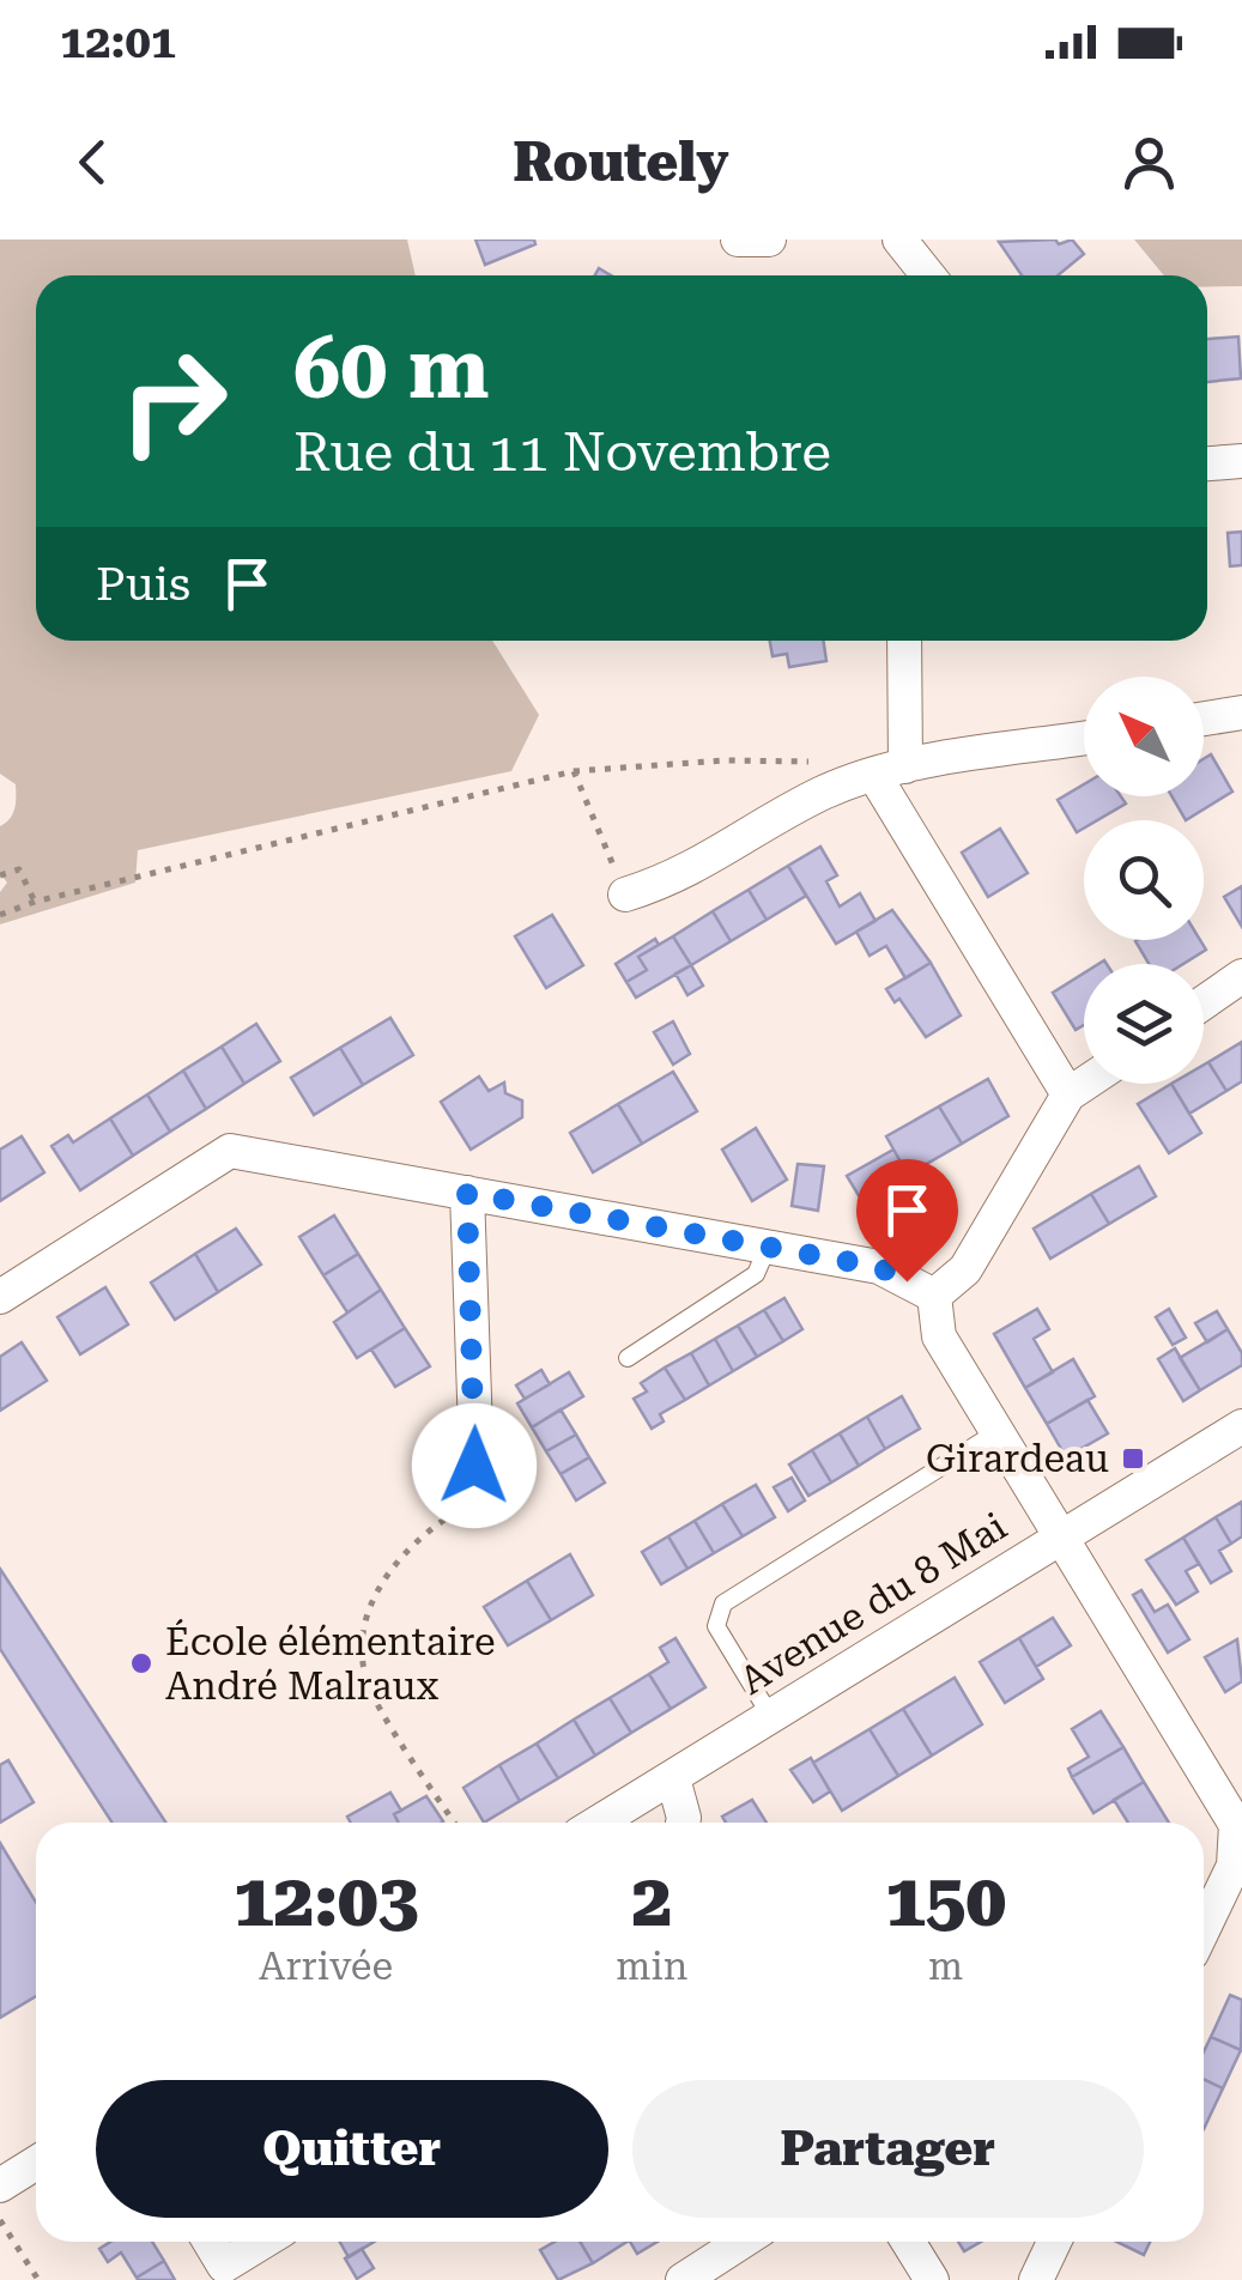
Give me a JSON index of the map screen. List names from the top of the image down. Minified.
{"streets":{"street":["Avenue du 8 Mai"]},"places":{"transit":["Girardeau"],"other":["École élémentaire André Malraux"]},"north":"top left","page":{"status":"12:01","header":"Routely","turn":["60 m","Rue du 11 Novembre"],"then":"Puis","eta":["12:03","Arrivée","2","min","150","m"],"buttons":["Quitter","Partager"]}}
